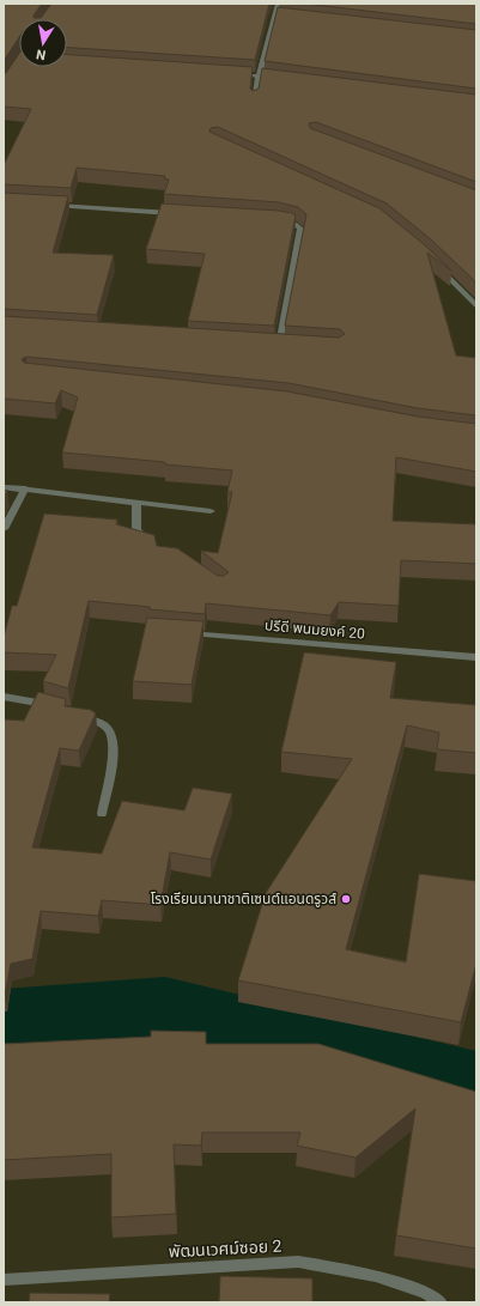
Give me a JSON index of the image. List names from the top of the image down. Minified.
{"streets":{"street":["ปรีดี พนมยงค์ 20","พัฒนเวศม์ซอย 2"]},"places":["โรงเรียนนานาชาติเซนต์แอนดรูวส์"],"north":"bottom"}
